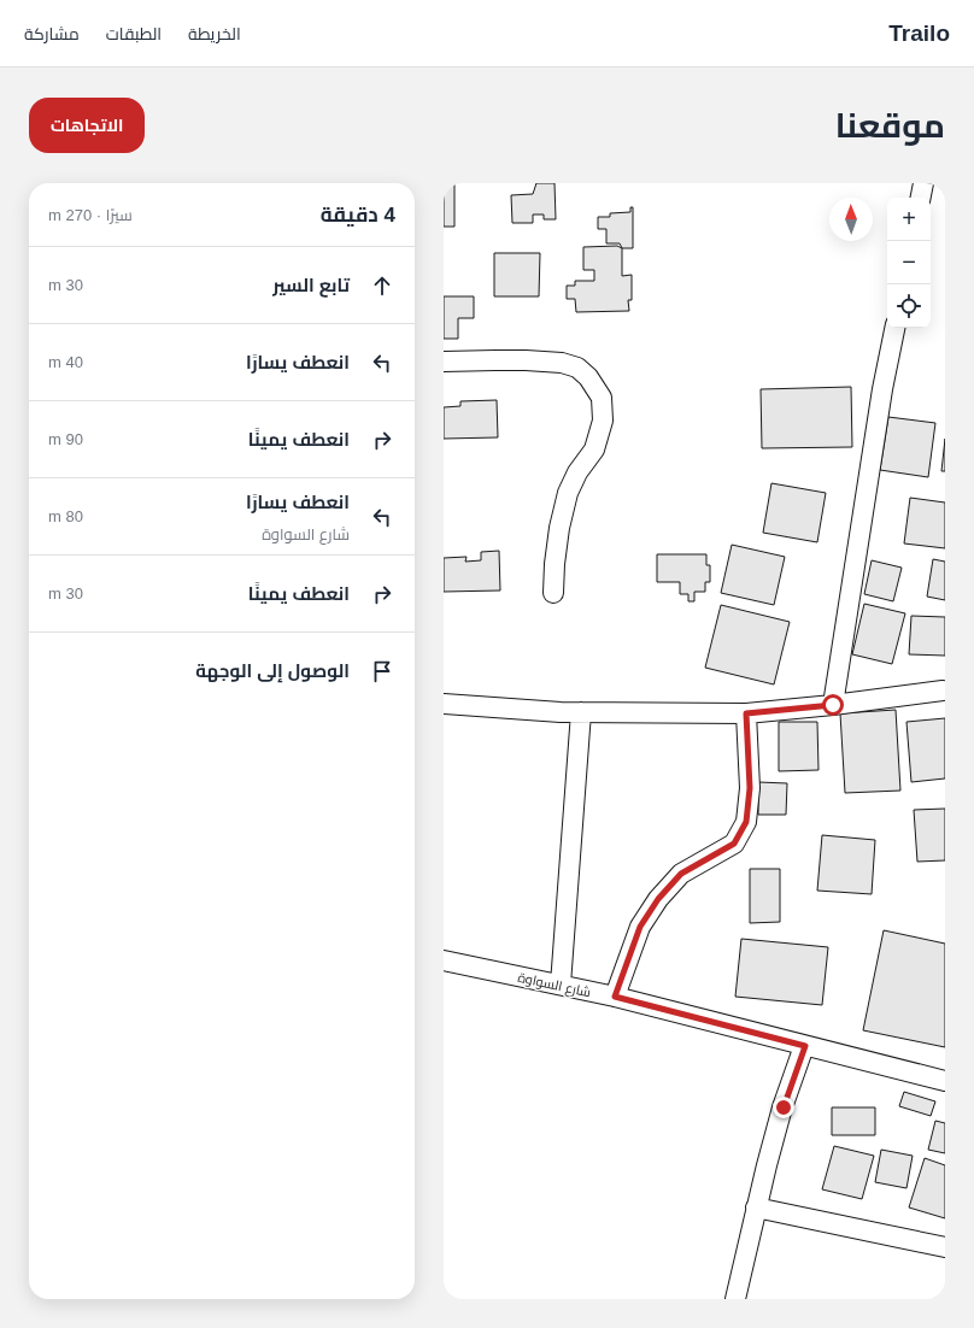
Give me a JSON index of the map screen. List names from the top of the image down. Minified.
{"streets":{"street":["شارع السواوة"]},"north":"top","page":{"header":"Trailo","nav":["الخريطة","الطبقات","مشاركة"],"title":"موقعنا","buttons":"الاتجاهات","heading":["4 دقيقة","سيرًا · 270 m"],"map_buttons":["+","−"],"list":[["تابع السير","30 m"],["انعطف يسارًا","40 m"],["انعطف يمينًا","90 m"],["انعطف يسارًا","شارع السواوة","80 m"],["انعطف يمينًا","30 m"],"الوصول إلى الوجهة"]}}
